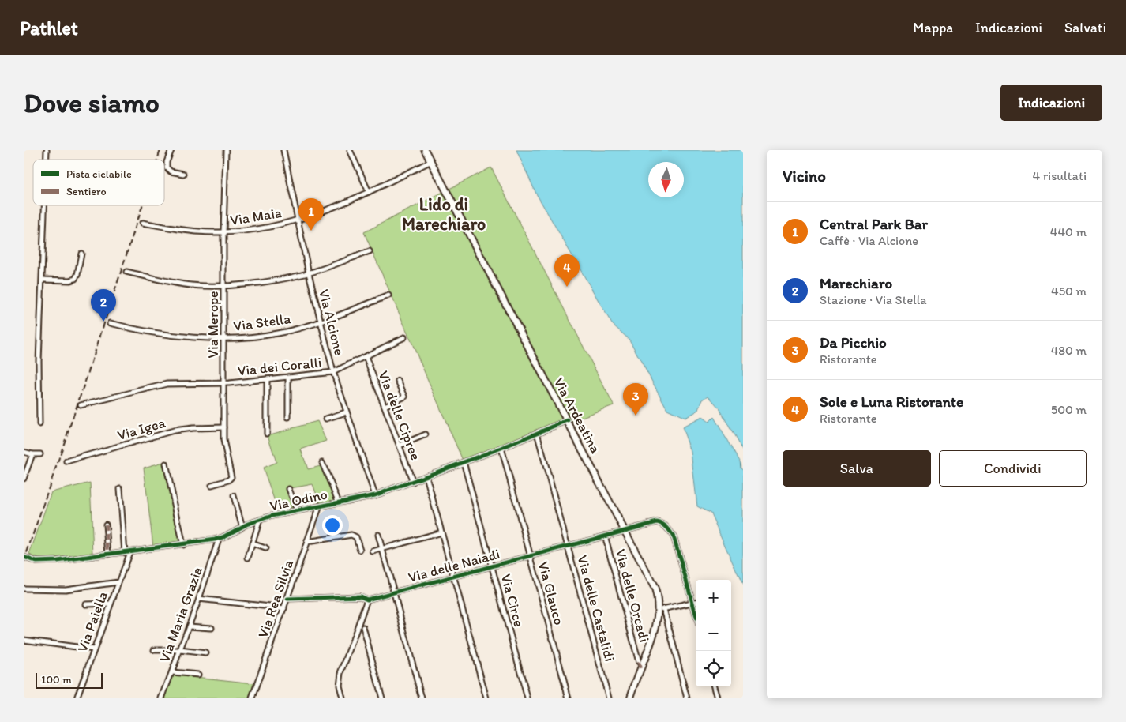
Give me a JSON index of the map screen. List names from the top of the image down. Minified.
{"streets":{"main road":["Via Ardeatina"],"street":["Via Maia","Via Stella","Via Alcione","Via Merope","Via dei Coralli","Via delle Cipree","Via Igea","Via Odino","Via delle Naiadi","Via Glauco","Via delle Orcadi","Via Rea Silvia","Via Circe","Via delle Castalidi","Via Maria Grazia","Via Paiella"]},"crossings":[["Via Maia","Via Alcione"],["Via Maia","Via Merope"],["Via Maia","Via Ardeatina"],["Via Stella","Via Alcione"],["Via Stella","Via Merope"],["Via Alcione","Via dei Coralli"],["Via Alcione","Via Odino"],["Via Merope","Via dei Coralli"],["Via Merope","Via Igea"],["Via dei Coralli","Via delle Cipree"],["Via delle Cipree","Via Odino"],["Via Ardeatina","Via Odino"],["Via Ardeatina","Via delle Naiadi"],["Via Odino","Via Glauco"],["Via Odino","Via Rea Silvia"],["Via Odino","Via Circe"],["Via Odino","Via delle Castalidi"],["Via Odino","Via Maria Grazia"],["Via Odino","Via Paiella"],["Via delle Naiadi","Via Glauco"],["Via delle Naiadi","Via delle Orcadi"],["Via delle Naiadi","Via Rea Silvia"],["Via delle Naiadi","Via Circe"],["Via delle Naiadi","Via delle Castalidi"]],"districts":["Lido di Marechiaro"],"legend":["Pista ciclabile","Sentiero"],"scale_bar":"100 m","north":"bottom","page":{"header":"Pathlet","nav":["Mappa","Indicazioni","Salvati"],"buttons":["Indicazioni",["Salva","Condividi"]],"title":"Dove siamo","heading":["Vicino","4 risultati"],"pins":["1","4","2","3"],"list":[{"mark":"1","name":"Central Park Bar","note":"Caffè · Via Alcione","value":"440 m"},{"mark":"2","name":"Marechiaro","note":"Stazione · Via Stella","value":"450 m"},{"mark":"3","name":"Da Picchio","note":"Ristorante","value":"480 m"},{"mark":"4","name":"Sole e Luna Ristorante","note":"Ristorante","value":"500 m"}],"map_buttons":["+","−"],"scale":"100 m"}}
